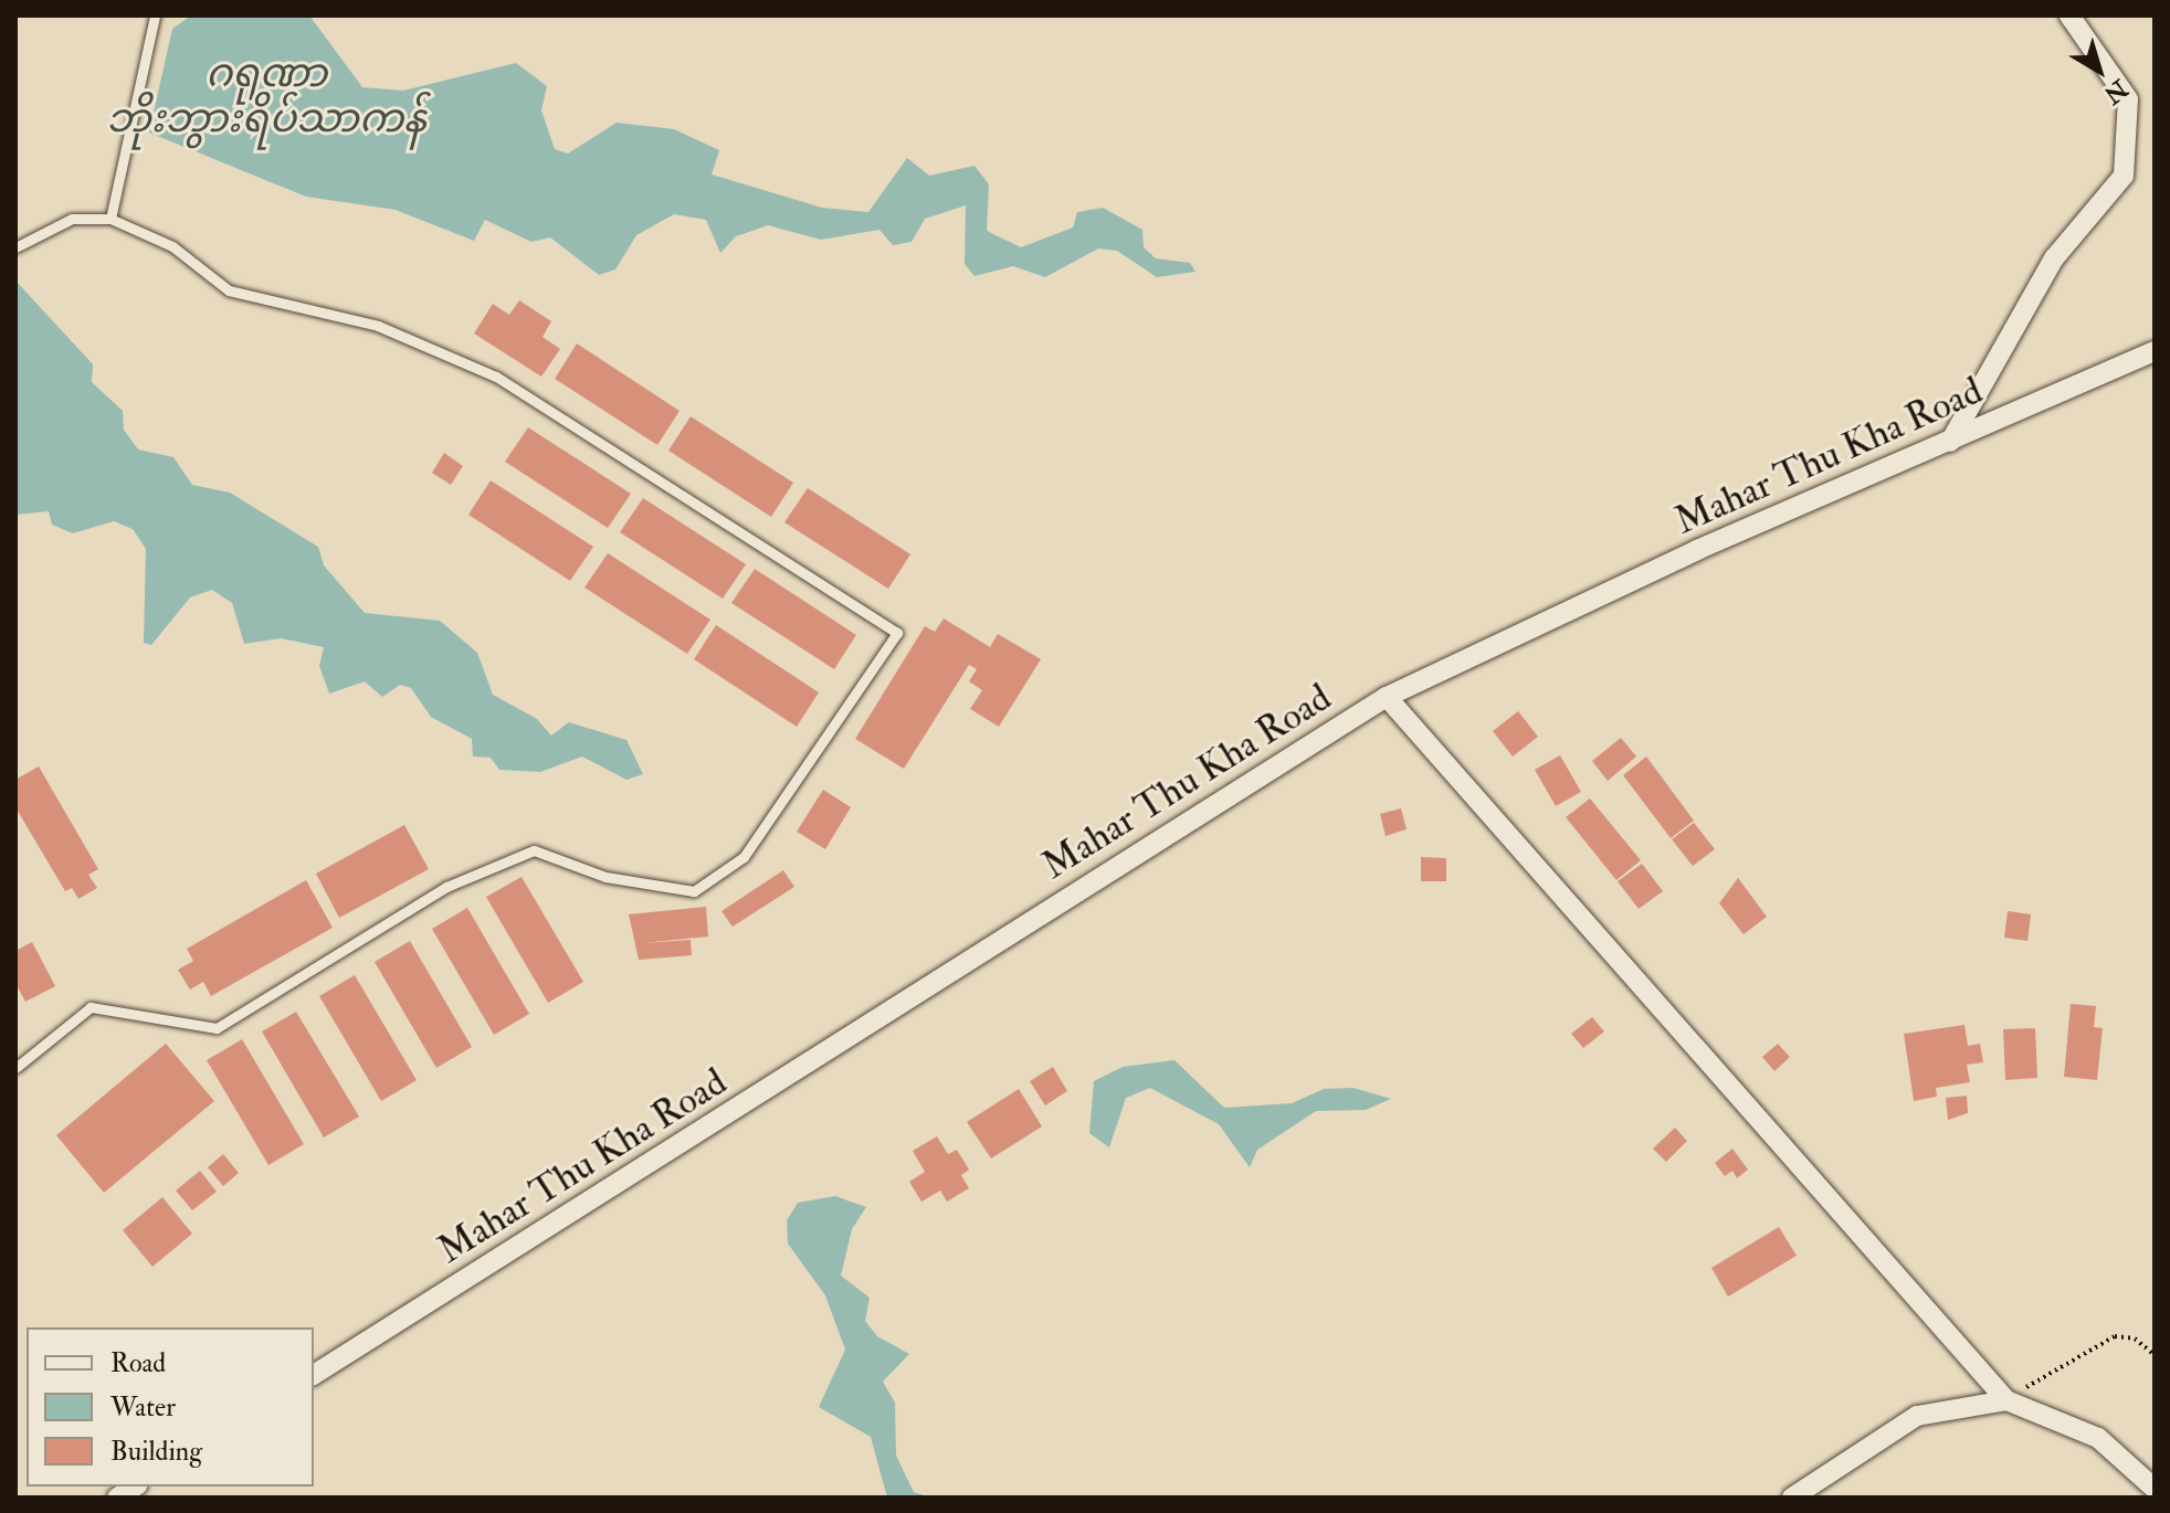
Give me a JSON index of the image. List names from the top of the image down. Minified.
{"streets":{"street":["Mahar Thu Kha Road"]},"water":["ဂရုဏာ ဘိုးဘွားရိပ်သာကန်"],"legend":["Road","Water","Building"],"north":"bottom right"}
